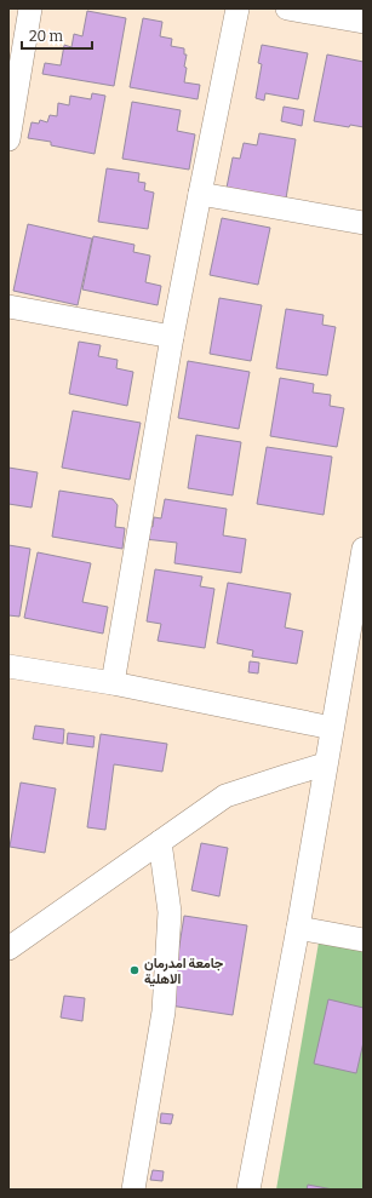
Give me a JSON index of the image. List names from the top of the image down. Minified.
{"places":["جامعة امدرمان الاهلية"],"scale_bar":"20 m"}
